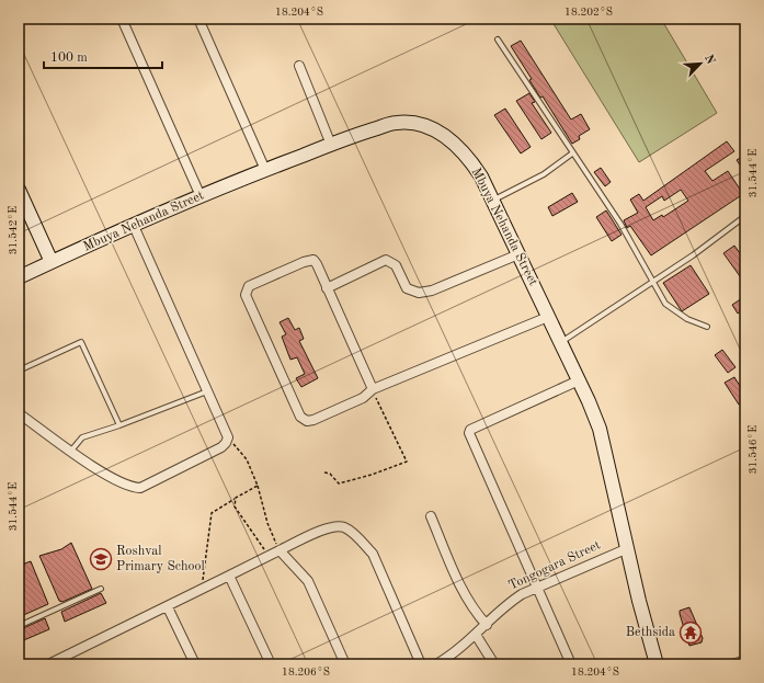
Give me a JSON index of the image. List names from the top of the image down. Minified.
{"streets":{"street":["Mbuya Nehanda Street","Tongogara Street"]},"crossings":[["Mbuya Nehanda Street","Tongogara Street"]],"places":{"school or university":["Roshval Primary School"],"temple":["Bethsida"]},"scale_bar":"100 m","north":"top right","coordinates":["18.204°S","18.202°S","31.544°E","31.542°E","31.546°E","18.206°S"]}
